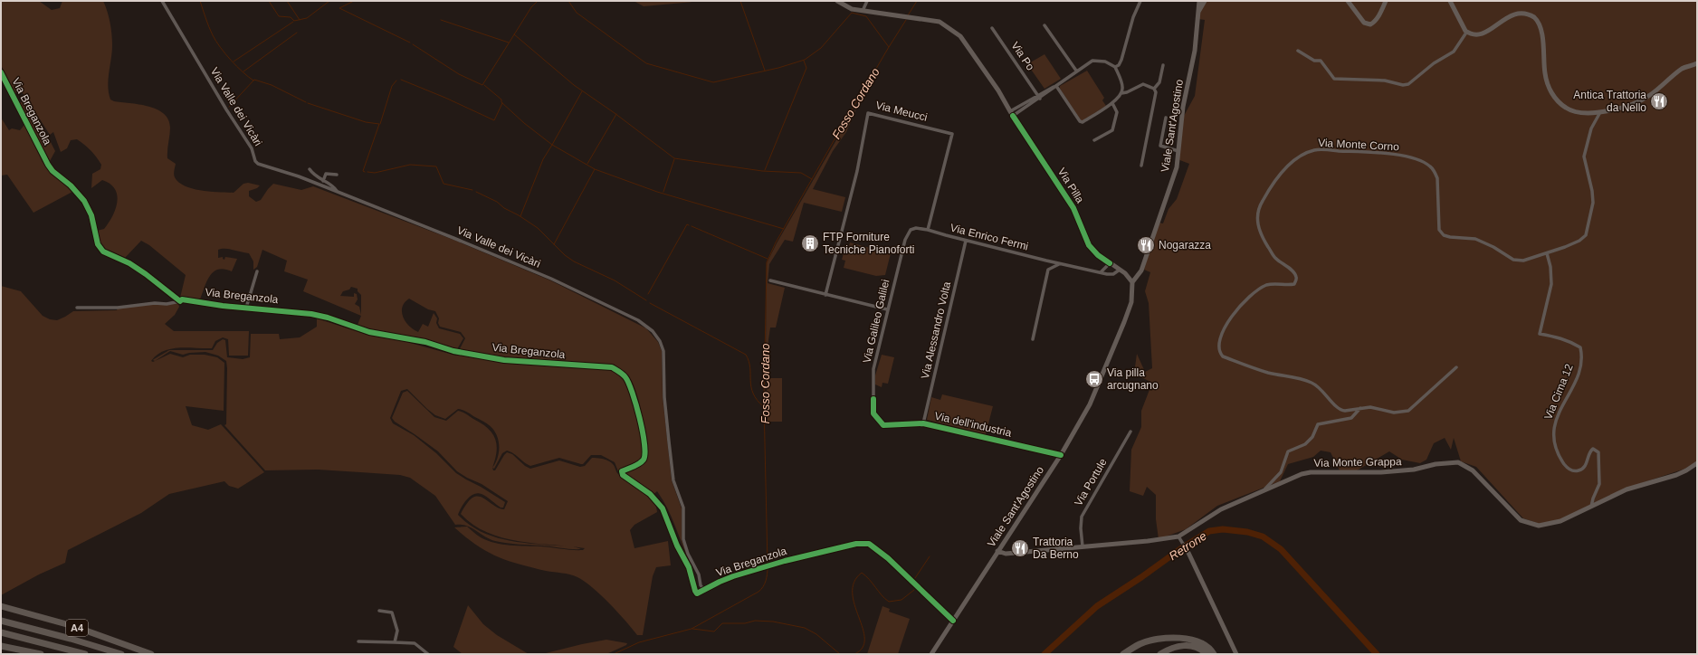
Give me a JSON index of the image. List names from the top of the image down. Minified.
{"streets":{"highway":["A4"],"street":["Via Po","Via Valle dei Vicàri","Via Breganzola","Via Meucci","Viale Sant'Agostino","Via Monte Corno","Via Pilla","Via Enrico Fermi","Via Galileo Galilei","Via Alessandro Volta","Via Cima 12","Via dell'industria","Via Monte Grappa","Via Portule"]},"crossings":[["Via Valle dei Vicàri","Via Breganzola"],["Via Breganzola","Viale Sant'Agostino"],["Via Meucci","Via Enrico Fermi"],["Viale Sant'Agostino","Via Pilla"],["Viale Sant'Agostino","Via dell'industria"],["Viale Sant'Agostino","Via Monte Grappa"],["Via Monte Corno","Via Cima 12"],["Via Enrico Fermi","Via Galileo Galilei"],["Via Enrico Fermi","Via Alessandro Volta"],["Via Galileo Galilei","Via dell'industria"],["Via Alessandro Volta","Via dell'industria"],["Via Cima 12","Via Monte Grappa"],["Via Monte Grappa","Via Portule"]],"water":["Fosso Cordano","Retrone"],"places":{"restaurant":["Antica Trattoria da Nello","Nogarazza","Trattoria Da Berno"],"building":["FTP Forniture Tecniche Pianoforti"],"bus stop":["Via pilla arcugnano"]}}
